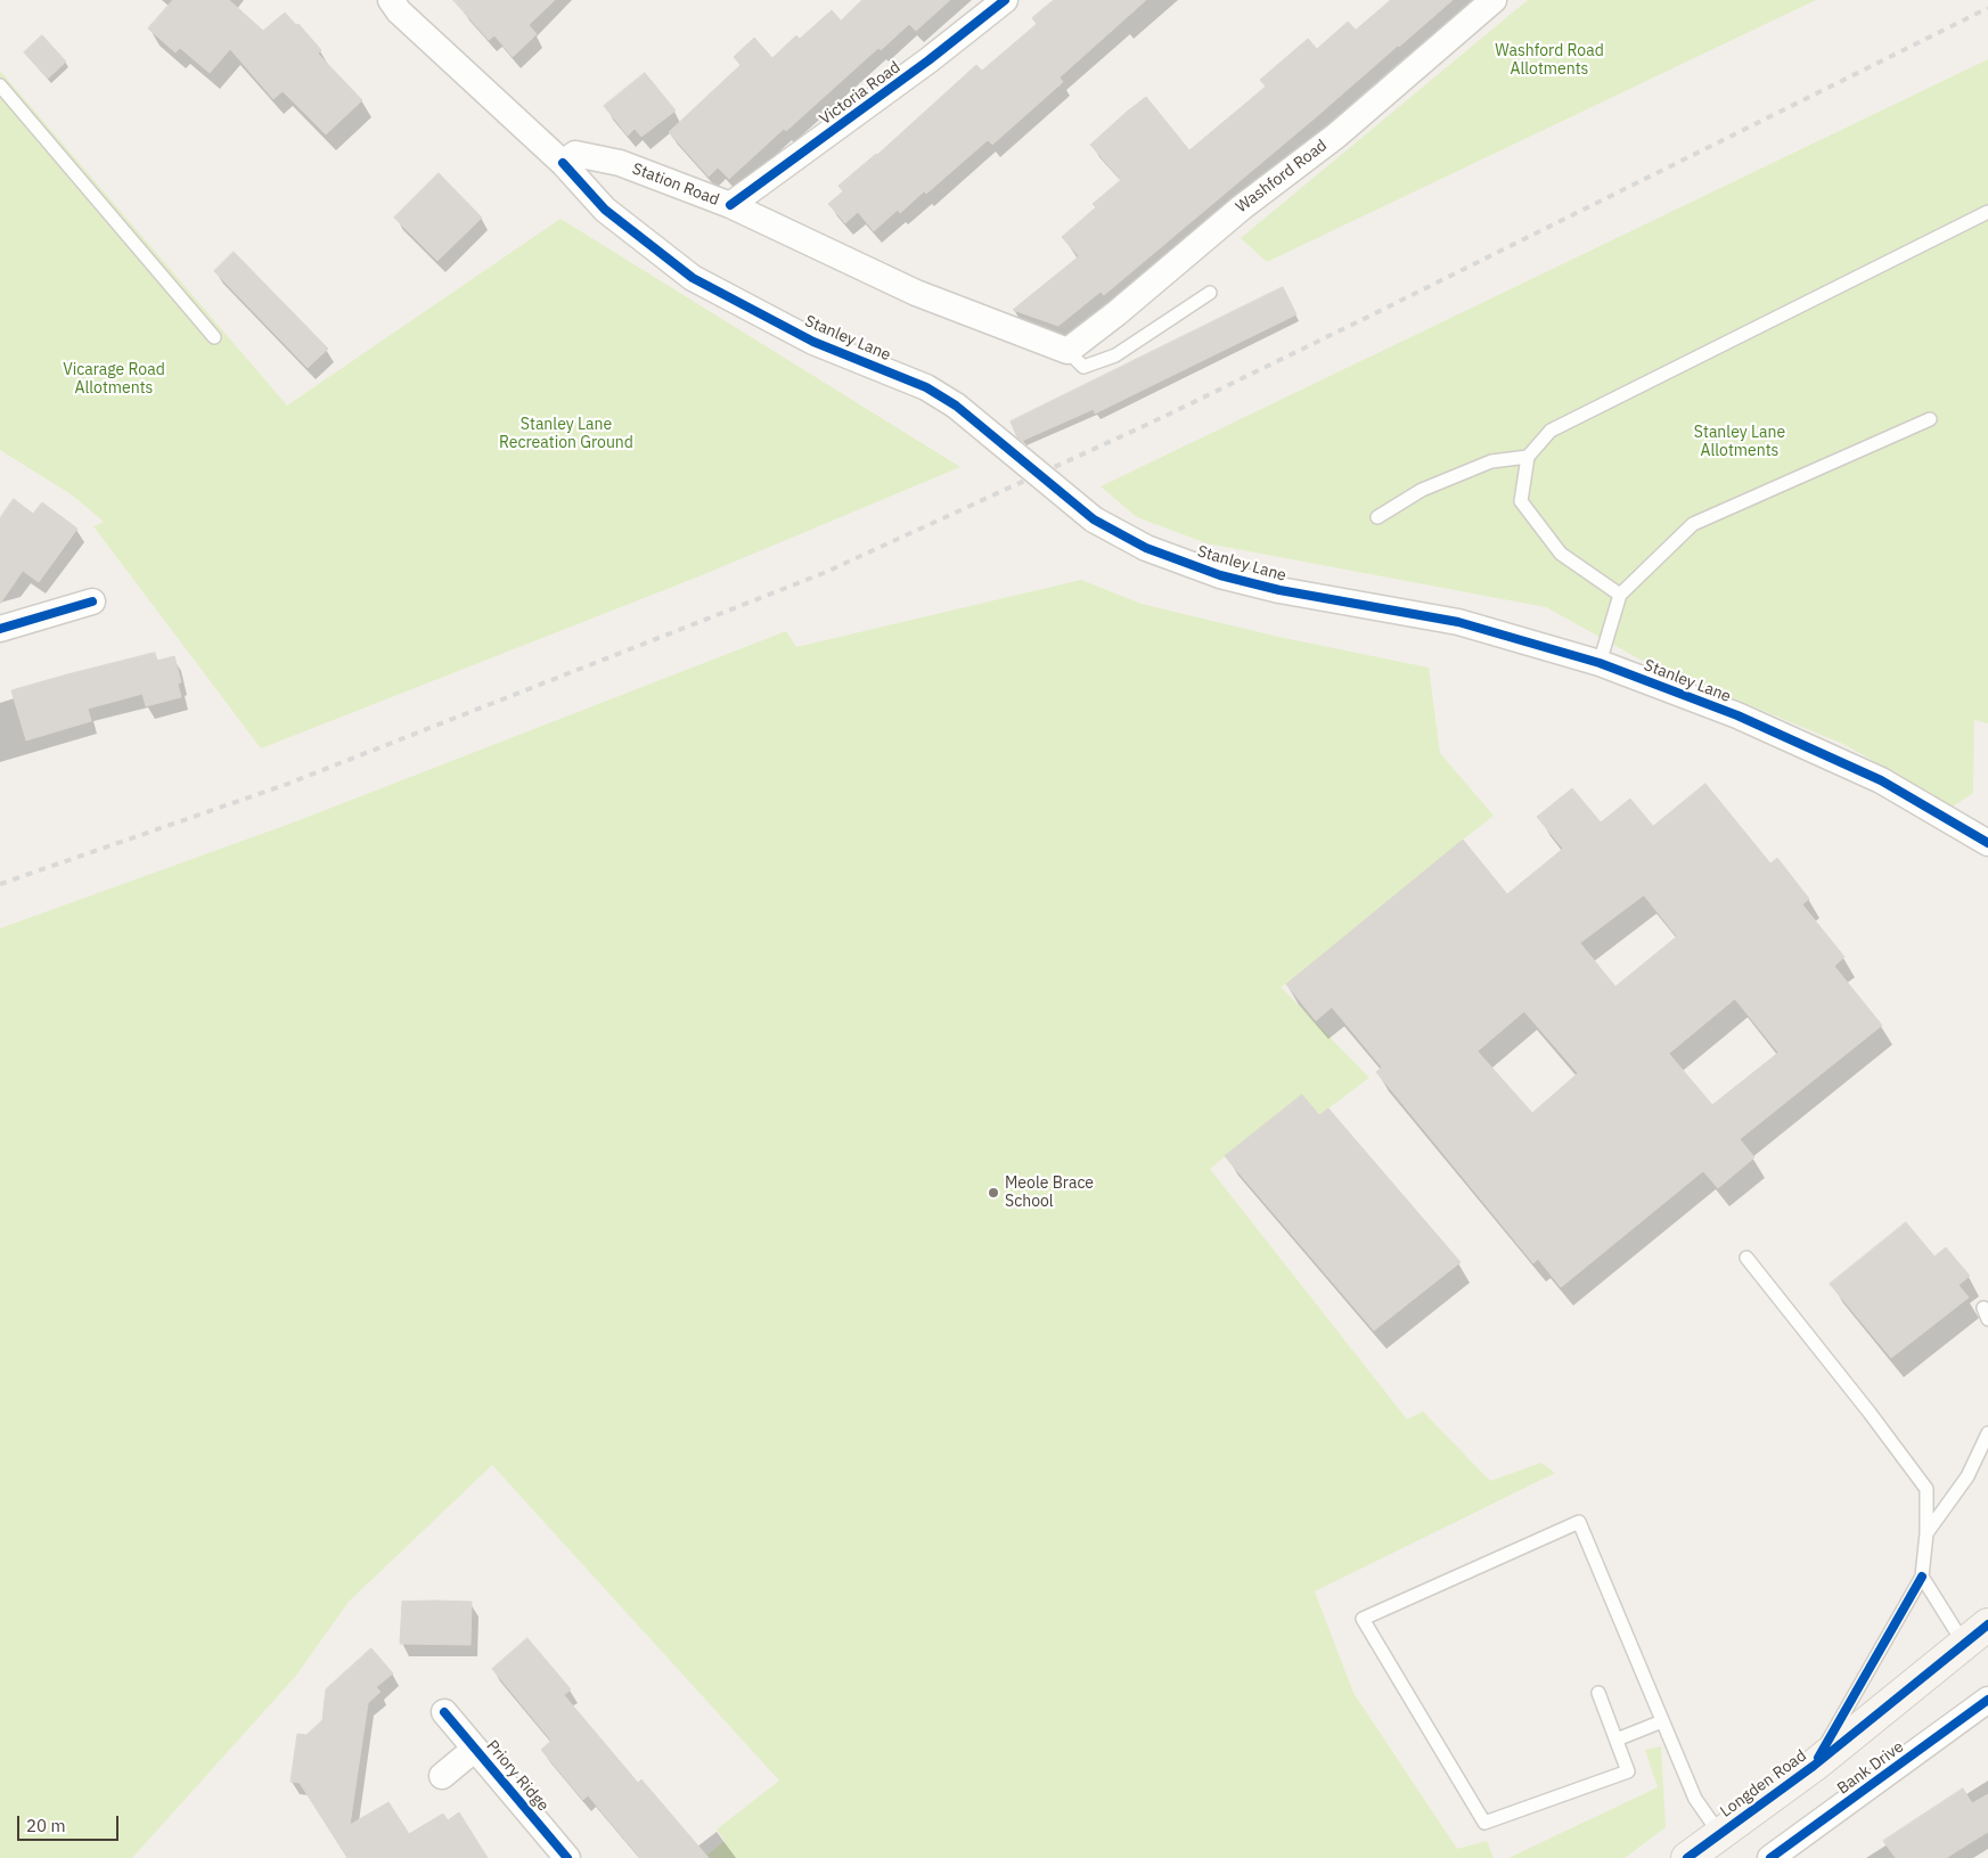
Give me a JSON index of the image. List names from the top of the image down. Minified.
{"streets":{"street":["Victoria Road","Washford Road","Station Road","Stanley Lane","Bank Drive","Priory Ridge","Longden Road"]},"crossings":[["Victoria Road","Station Road"],["Washford Road","Station Road"],["Station Road","Stanley Lane"]],"parks":["Washford Road Allotments","Vicarage Road Allotments","Stanley Lane Recreation Ground","Stanley Lane Allotments"],"places":["Meole Brace School"],"scale_bar":"20 m"}
